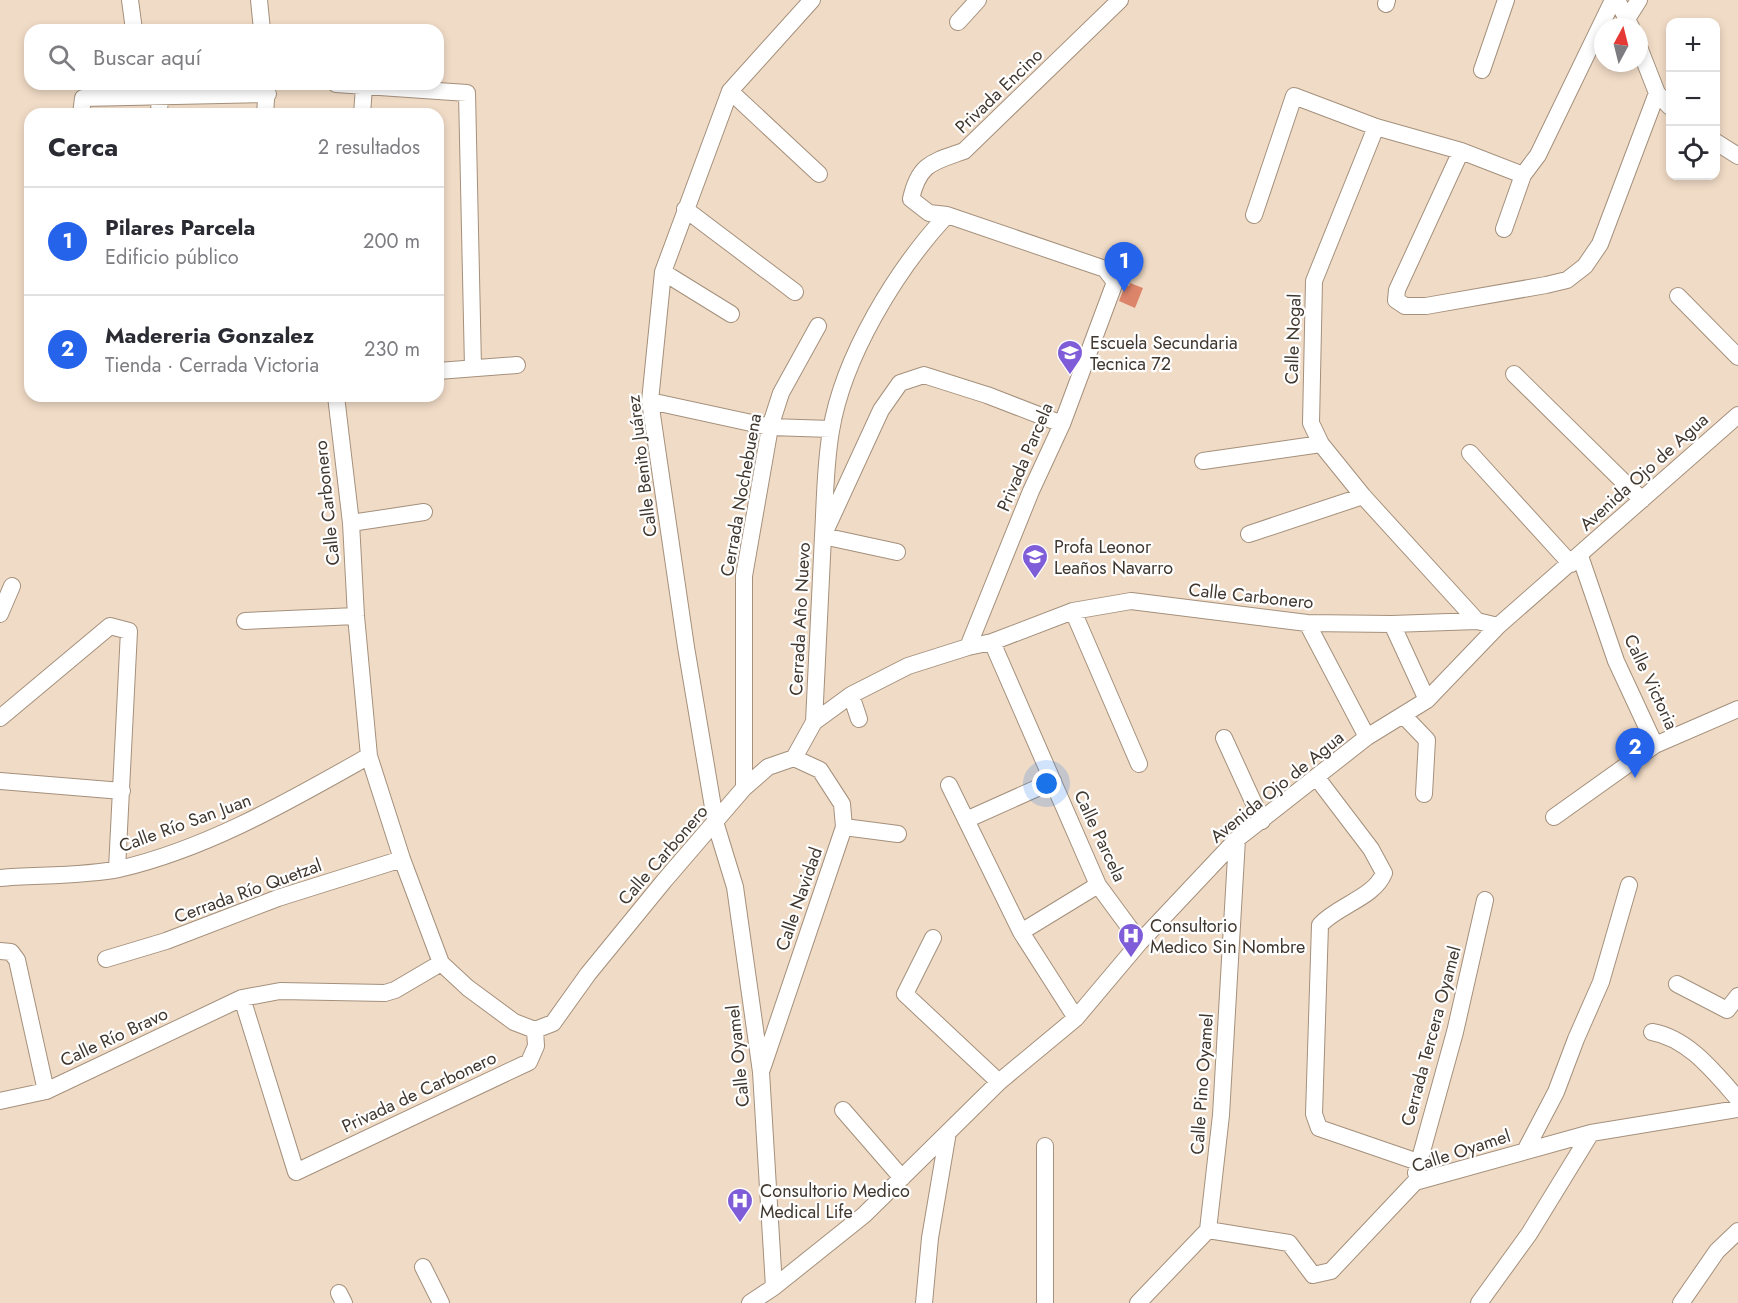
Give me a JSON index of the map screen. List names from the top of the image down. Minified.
{"streets":{"street":["Privada Encino","Calle Nogal","Privada Parcela","Calle Benito Juárez","Avenida Ojo de Agua","Cerrada Nochebuena","Calle Carbonero","Cerrada Año Nuevo","Calle Victoria","Calle Río San Juan","Calle Parcela","Cerrada Río Quetzal","Calle Navidad","Cerrada Tercera Oyamel","Calle Río Bravo","Calle Oyamel","Calle Pino Oyamel","Privada de Carbonero"]},"crossings":[["Privada Encino","Privada Parcela"],["Calle Nogal","Calle Carbonero"],["Privada Parcela","Calle Carbonero"],["Privada Parcela","Cerrada Año Nuevo"],["Calle Benito Juárez","Calle Carbonero"],["Calle Benito Juárez","Calle Oyamel"],["Avenida Ojo de Agua","Calle Carbonero"],["Avenida Ojo de Agua","Calle Victoria"],["Avenida Ojo de Agua","Calle Parcela"],["Avenida Ojo de Agua","Calle Oyamel"],["Avenida Ojo de Agua","Calle Pino Oyamel"],["Cerrada Nochebuena","Calle Carbonero"],["Calle Carbonero","Cerrada Año Nuevo"],["Calle Carbonero","Calle Río San Juan"],["Calle Carbonero","Calle Parcela"],["Calle Carbonero","Cerrada Río Quetzal"],["Calle Carbonero","Calle Río Bravo"],["Calle Carbonero","Calle Oyamel"],["Calle Carbonero","Privada de Carbonero"],["Calle Navidad","Calle Oyamel"],["Cerrada Tercera Oyamel","Calle Oyamel"],["Calle Río Bravo","Privada de Carbonero"],["Calle Oyamel","Calle Pino Oyamel"]],"places":{"school or university":["Escuela Secundaria Tecnica 72","Profa Leonor Leaños Navarro"],"hospital":["Consultorio Medico Sin Nombre","Consultorio Medico Medical Life"]},"north":"top","page":{"map_buttons":["+","−"],"search":"Buscar aquí","heading":["Cerca","2 resultados"],"list":[{"mark":"1","name":"Pilares Parcela","note":"Edificio público","value":"200 m"},{"mark":"2","name":"Madereria Gonzalez","note":"Tienda · Cerrada Victoria","value":"230 m"}],"pins":["1","2"]}}
